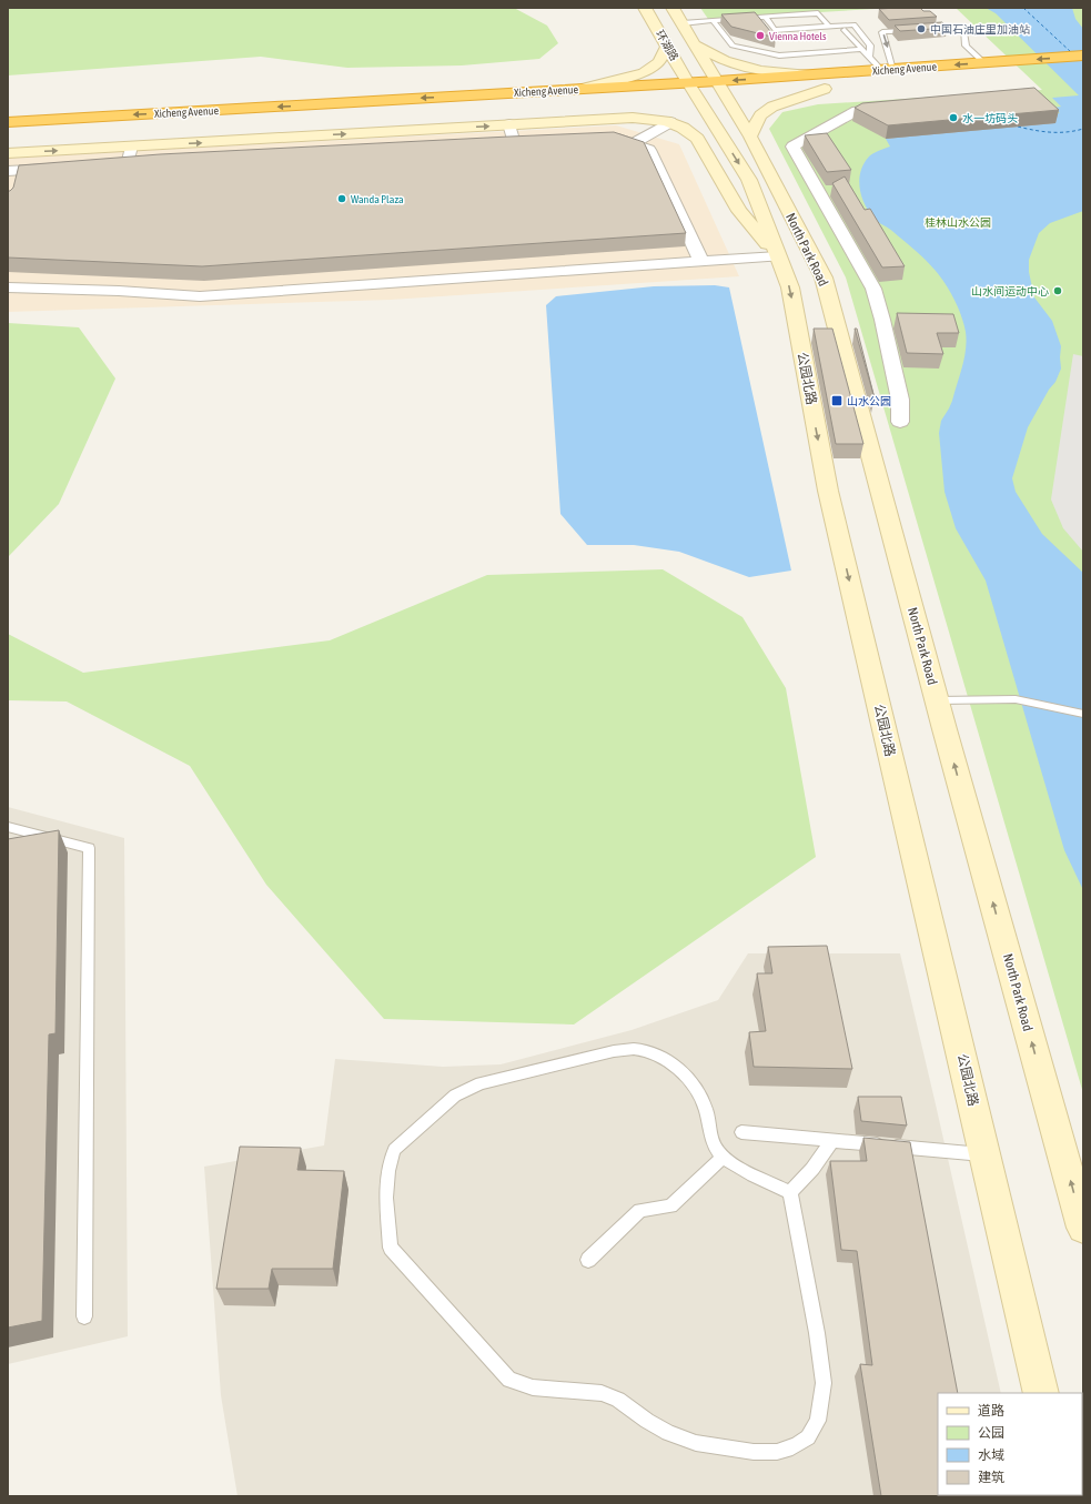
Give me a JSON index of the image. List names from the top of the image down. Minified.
{"streets":{"highway":["Xicheng Avenue"],"main road":["环湖路","North Park Road","公园北路"]},"crossings":[["环湖路","Xicheng Avenue"],["环湖路","North Park Road"],["环湖路","公园北路"],["Xicheng Avenue","North Park Road"],["Xicheng Avenue","公园北路"]],"one_way":["Xicheng Avenue","North Park Road","公园北路"],"parks":["桂林山水公园"],"places":{"other":["中国石油庄里加油站","Vienna Hotels","水一坊码头","Wanda Plaza","山水间运动中心"],"transit":["山水公园"]},"legend":["道路","公园","水域","建筑"]}
